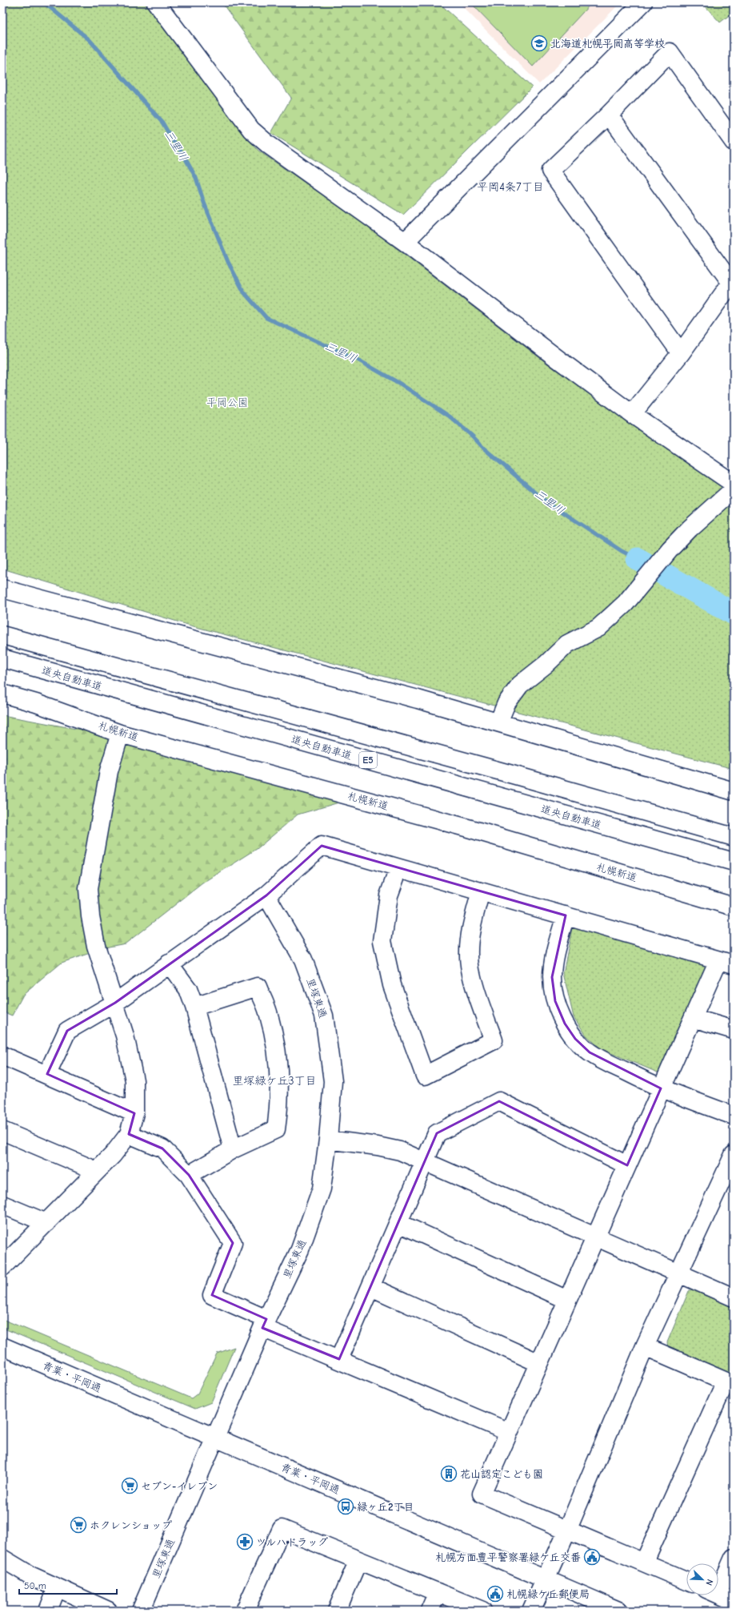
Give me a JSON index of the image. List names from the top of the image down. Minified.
{"streets":{"main road":["道央自動車道","札幌新道","E5","里塚東通","青葉・平岡通"]},"crossings":[["里塚東通","青葉・平岡通"]],"districts":["平岡4条7丁目","里塚緑ケ丘3丁目"],"water":["三里川"],"parks":["平岡公園"],"places":{"school or university":["北海道札幌平岡高等学校"],"building":["花山認定こども園"],"supermarket":["セブン-イレブン","ホクレンショップ"],"bus stop":["緑ヶ丘2丁目"],"pharmacy":["ツルハドラッグ"],"public building":["札幌方面豊平警察署緑ケ丘交番","札幌緑ケ丘郵便局"]},"scale_bar":"50 m","north":"bottom right"}
